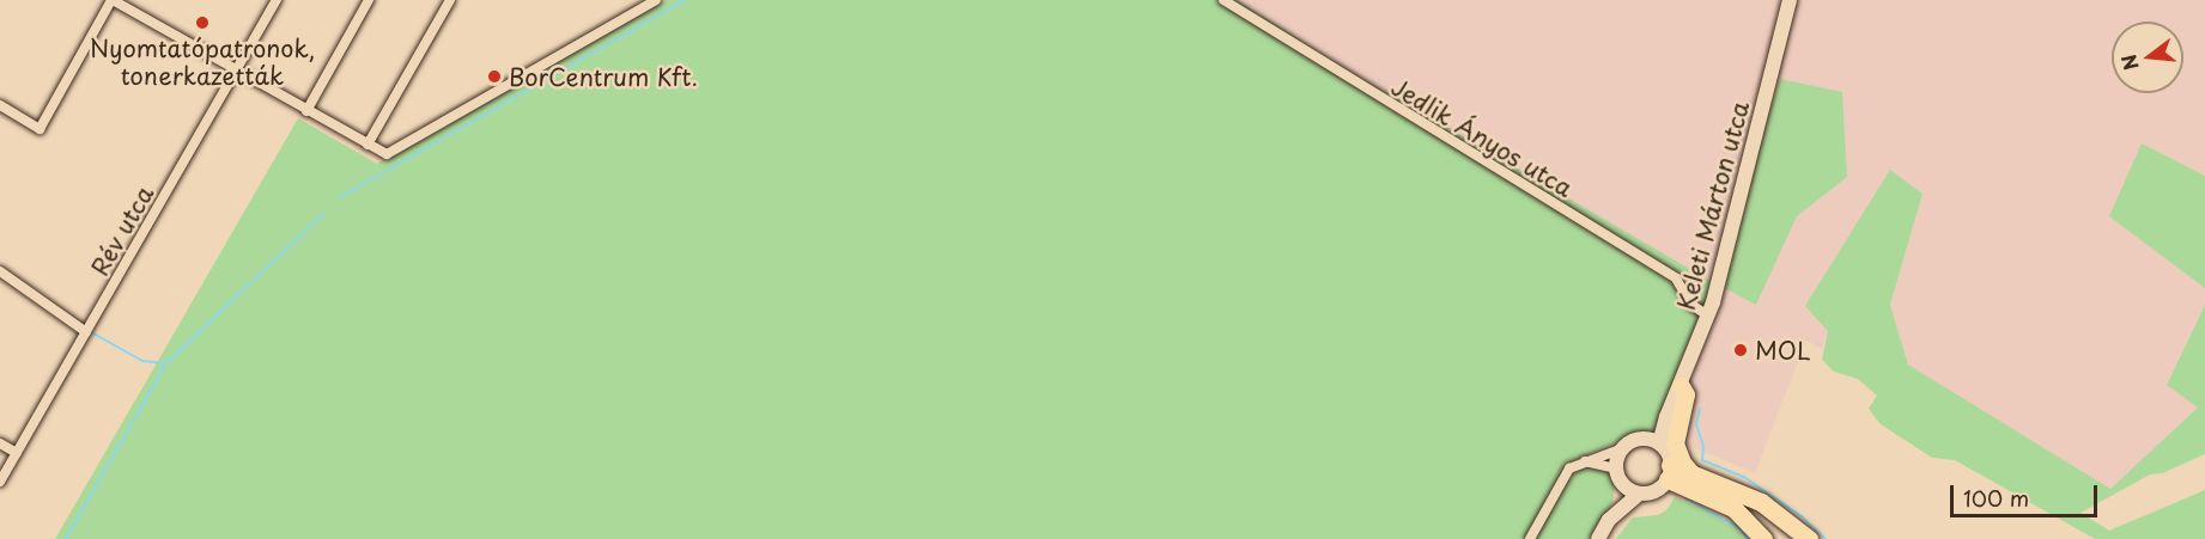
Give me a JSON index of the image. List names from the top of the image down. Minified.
{"streets":{"main road":["Keleti Márton utca"],"street":["Jedlik Ányos utca","Rév utca"]},"crossings":[["Jedlik Ányos utca","Keleti Márton utca"]],"places":["Nyomtatópatronok, tonerkazetták","BorCentrum Kft.","MOL"],"scale_bar":"100 m","north":"left"}
